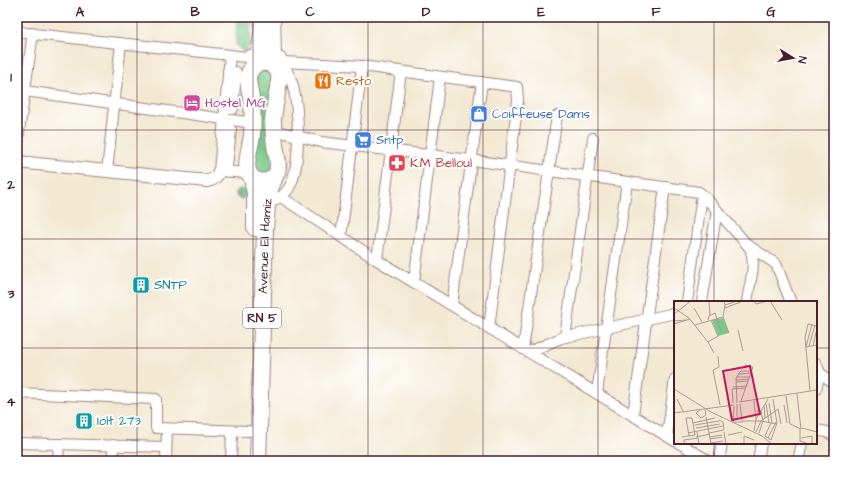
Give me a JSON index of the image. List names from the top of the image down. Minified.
{"streets":{"highway":["Avenue El Hamiz","RN 5"]},"places":{"restaurant":["Resto"],"hotel":["Hostel MG"],"shop":["Coiffeuse Dams"],"supermarket":["Sntp"],"pharmacy":["K.M Belloul"],"building":["SNTP","Iolt 273"]},"north":"right","grid":{"columns":["A","B","C","D","E","F","G"],"rows":["1","2","3","4"]}}
